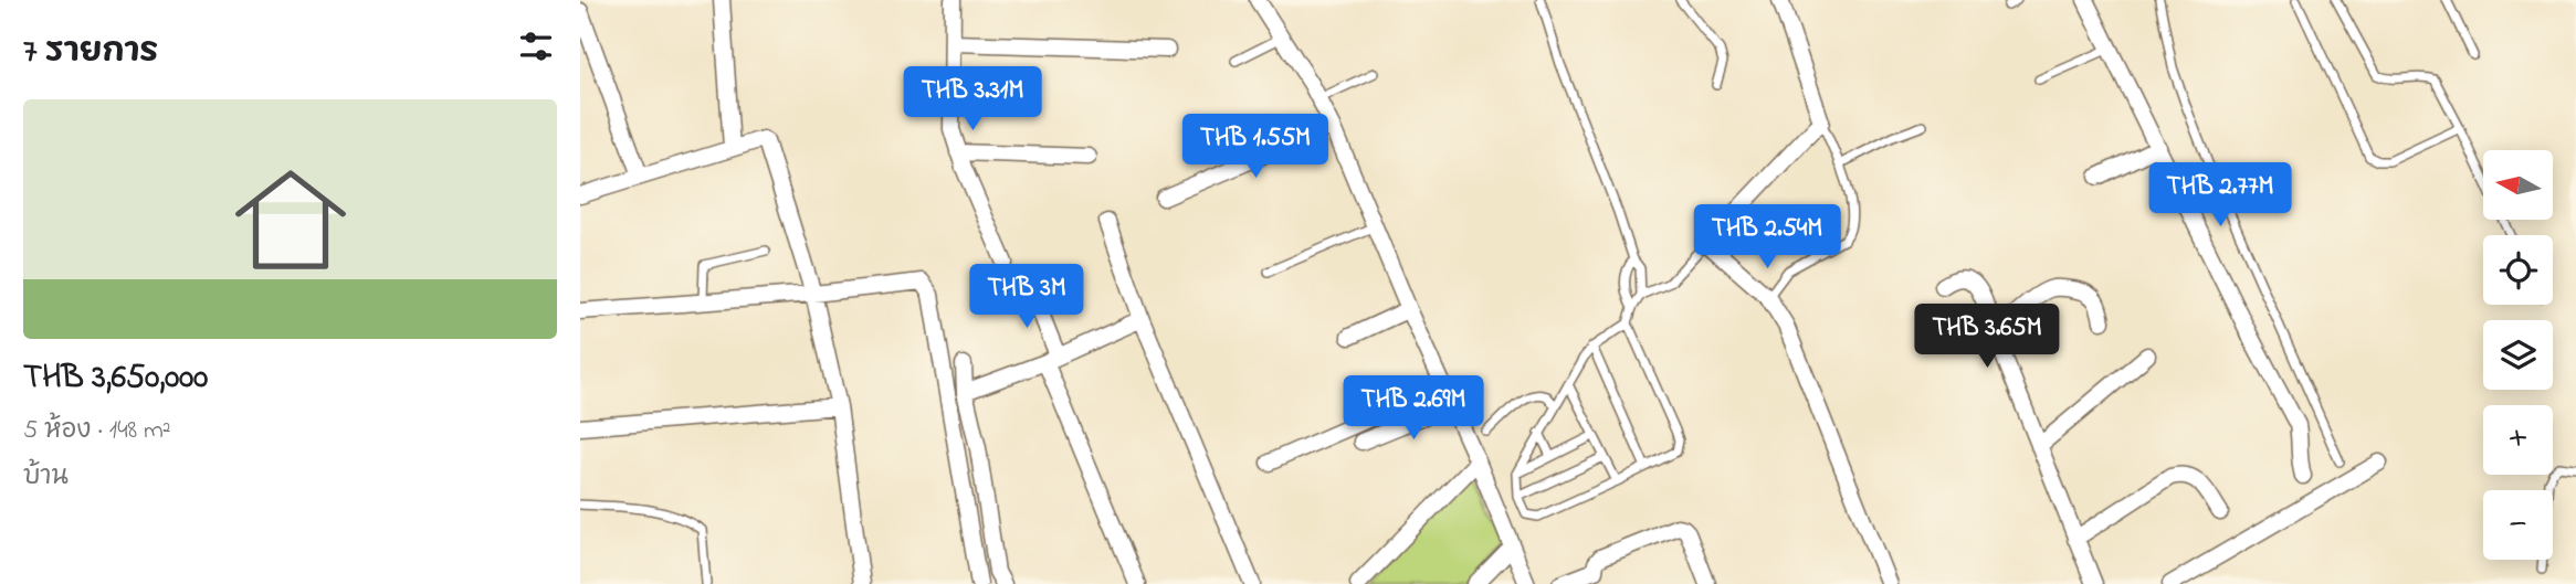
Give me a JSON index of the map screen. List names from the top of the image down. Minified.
{"north":"left","page":{"heading":"7 รายการ","price":["THB 3.31M","THB 1.55M","THB 2.77M","THB 2.54M","THB 3M","THB 3.65M","THB 2.69M"],"list":[{"name":"THB 3,650,000","note":"5 ห้อง · 148 m² · บ้าน"}],"map_buttons":["+","−"]}}
